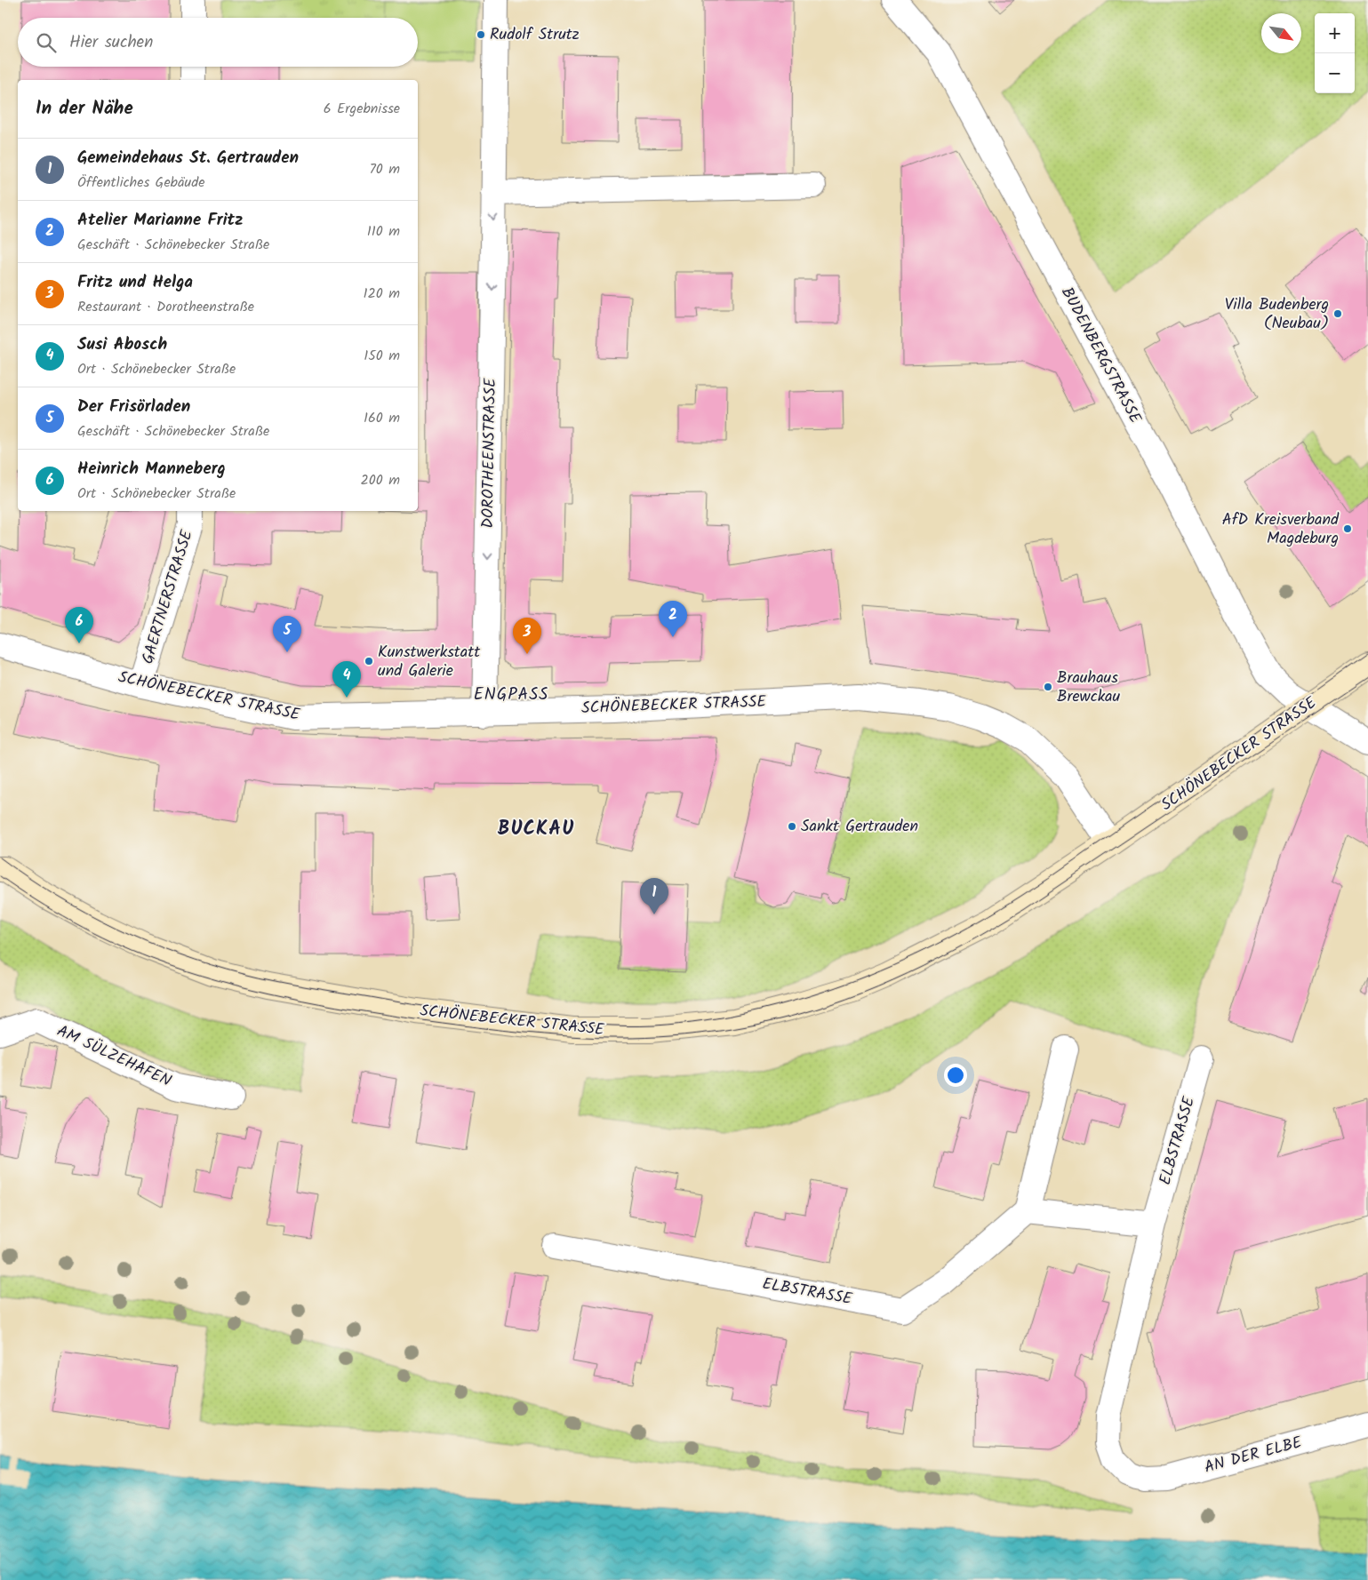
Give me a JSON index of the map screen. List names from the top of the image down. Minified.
{"streets":{"main road":["SCHÖNEBECKER STRASSE"],"street":["BUDENBERGSTRASSE","DOROTHEENSTRASSE","GAERTNERSTRASSE","AM SÜLZEHAFEN","ELBSTRASSE","AN DER ELBE"]},"crossings":[["BUDENBERGSTRASSE","SCHÖNEBECKER STRASSE"],["DOROTHEENSTRASSE","SCHÖNEBECKER STRASSE"],["GAERTNERSTRASSE","SCHÖNEBECKER STRASSE"],["ELBSTRASSE","AN DER ELBE"]],"one_way":["DOROTHEENSTRASSE"],"districts":["ENGPASS","BUCKAU"],"places":["Rudolf Strutz","Villa Budenberg (Neubau)","AfD Kreisverband Magdeburg","Kunstwerkstatt und Galerie","Brauhaus Brewckau","Sankt Gertrauden"],"north":"bottom right","page":{"map_buttons":["+","−"],"search":"Hier suchen","heading":["In der Nähe","6 Ergebnisse"],"list":[{"mark":"1","name":"Gemeindehaus St. Gertrauden","note":"Öffentliches Gebäude","value":"70 m"},{"mark":"2","name":"Atelier Marianne Fritz","note":"Geschäft · Schönebecker Straße","value":"110 m"},{"mark":"3","name":"Fritz und Helga","note":"Restaurant · Dorotheenstraße","value":"120 m"},{"mark":"4","name":"Susi Abosch","note":"Ort · Schönebecker Straße","value":"150 m"},{"mark":"5","name":"Der Frisörladen","note":"Geschäft · Schönebecker Straße","value":"160 m"},{"mark":"6","name":"Heinrich Manneberg","note":"Ort · Schönebecker Straße","value":"200 m"}],"pins":["2","6","5","3","4","1"]}}
